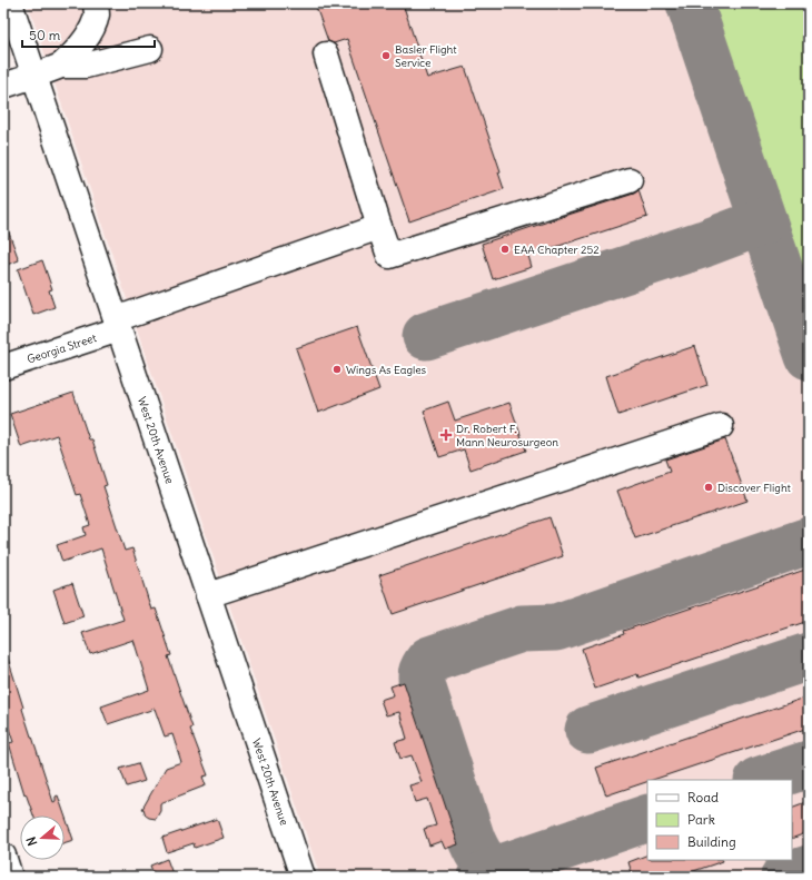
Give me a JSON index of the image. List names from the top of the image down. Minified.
{"streets":{"main road":["Georgia Street","West 20th Avenue"]},"crossings":[["Georgia Street","West 20th Avenue"]],"places":{"other":["Basler Flight Service","EAA Chapter 252","Wings As Eagles","Discover Flight"],"health":["Dr. Robert F. Mann Neurosurgeon"]},"legend":["Road","Park","Building"],"scale_bar":"50 m","north":"left"}
